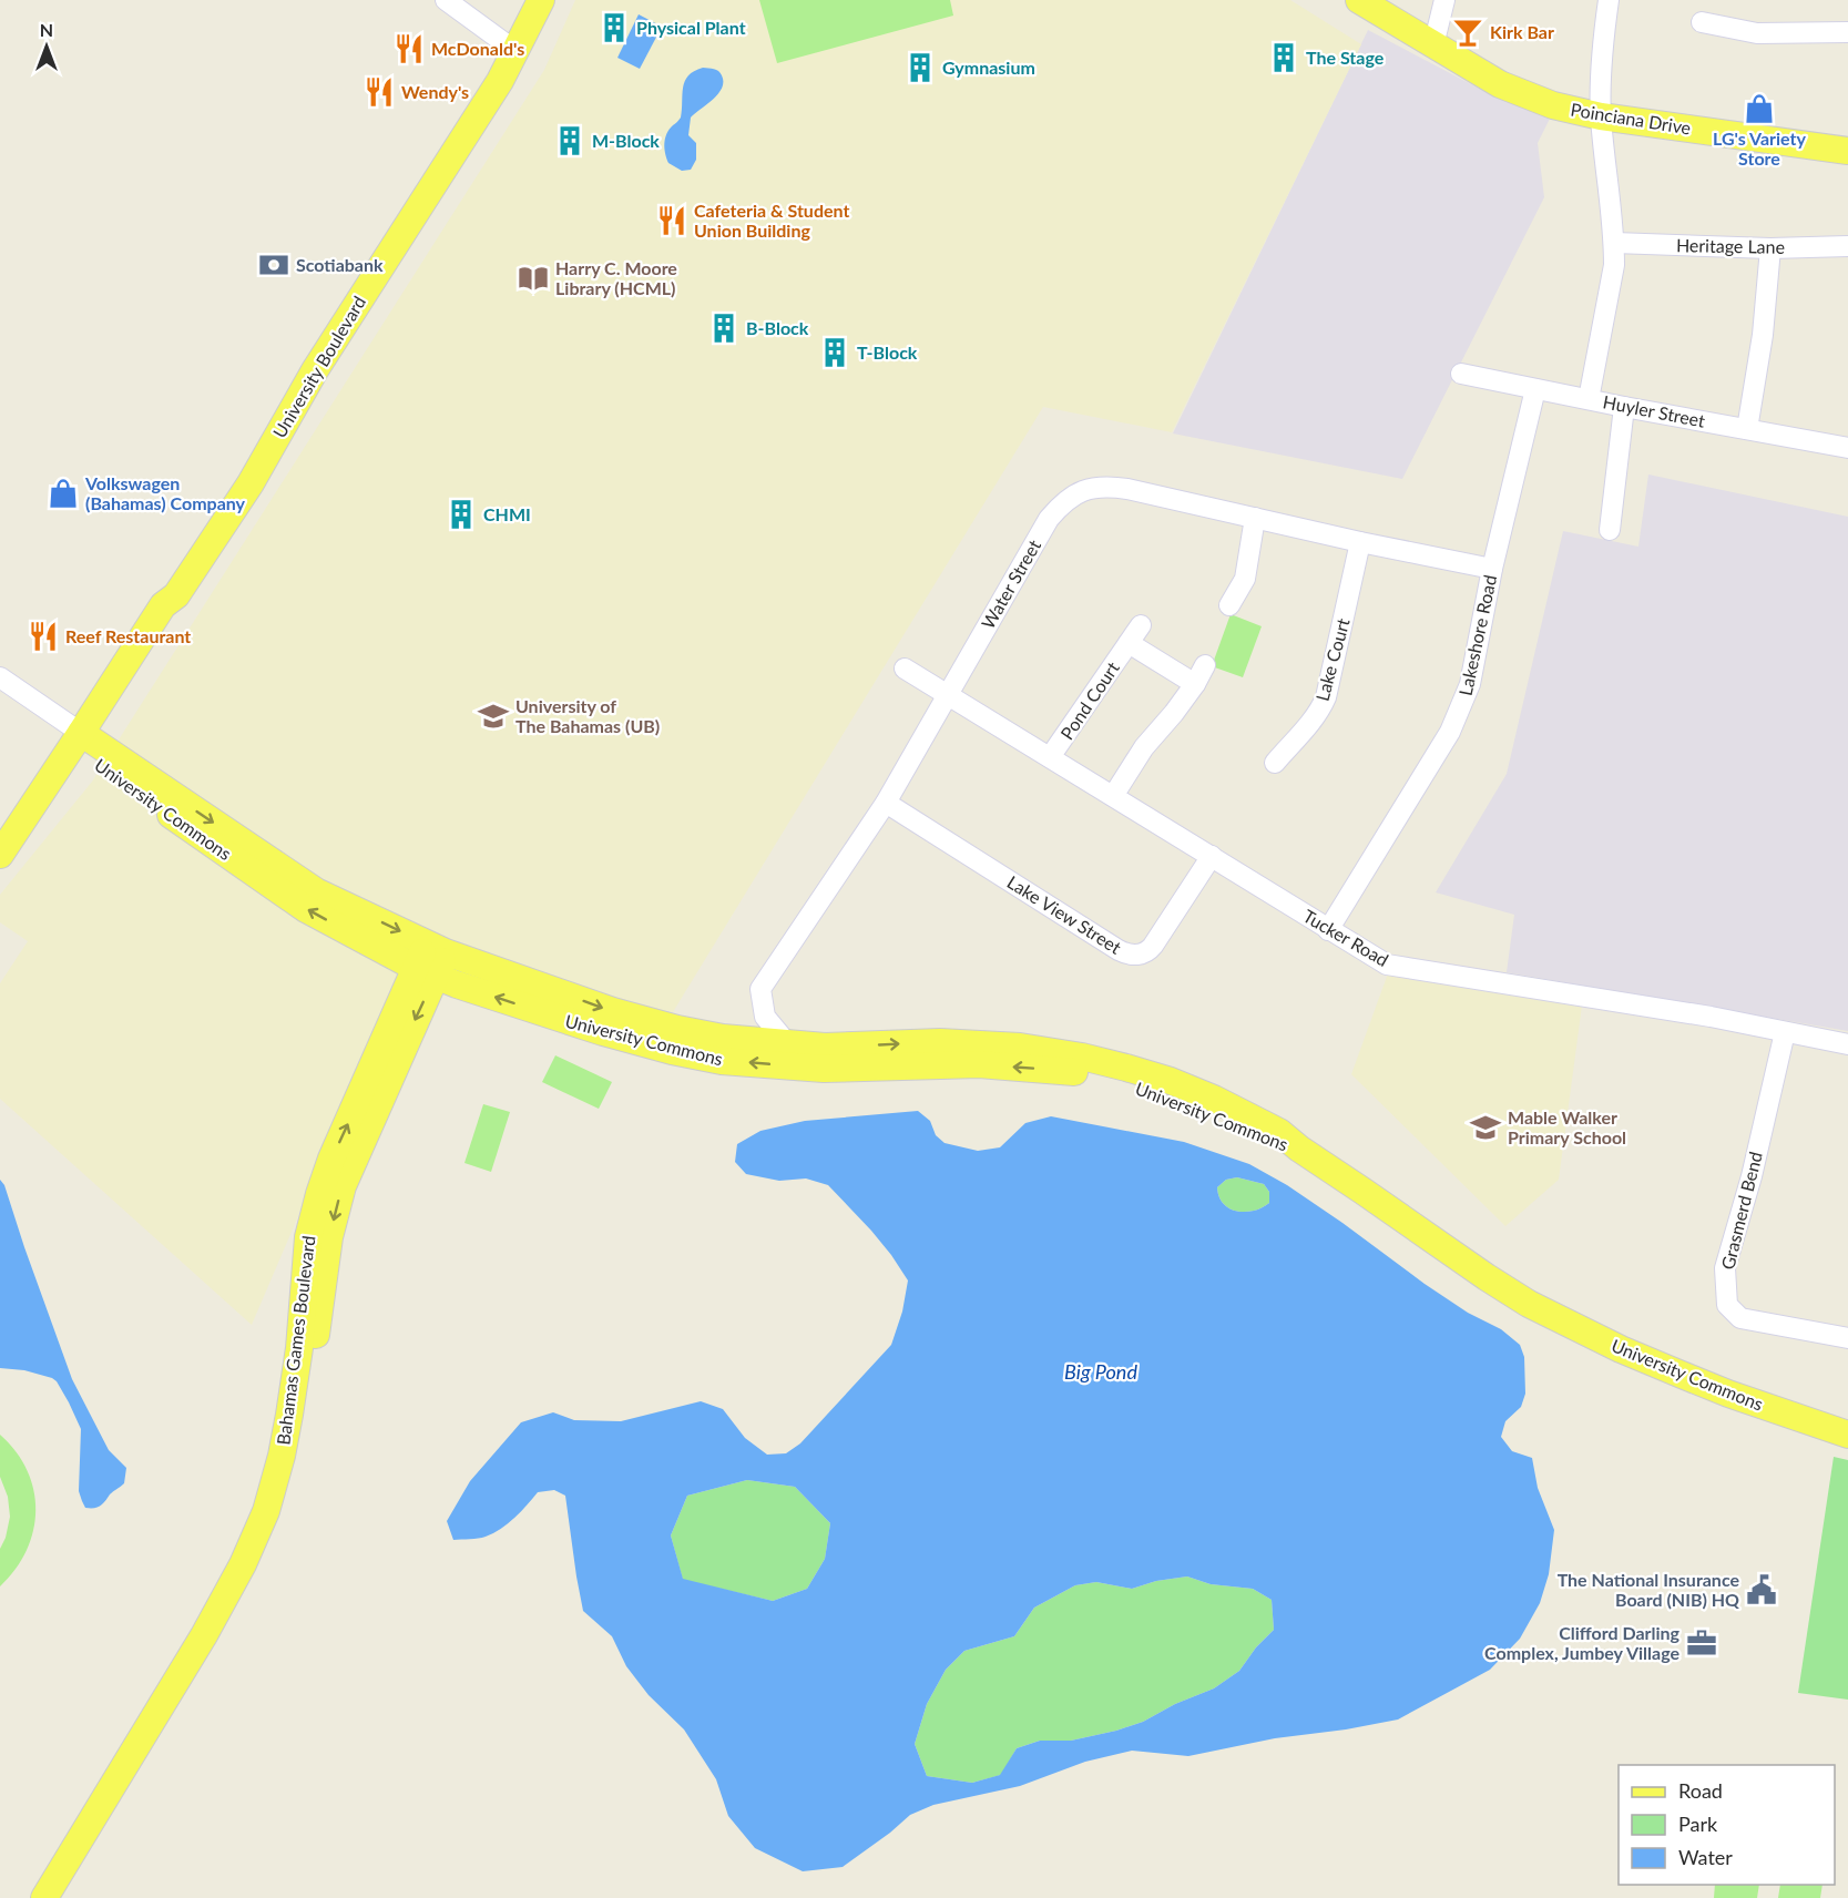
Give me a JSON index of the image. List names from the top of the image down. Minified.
{"streets":{"main road":["Poinciana Drive","University Boulevard","University Commons","Bahamas Games Boulevard"],"street":["Heritage Lane","Huyler Street","Water Street","Lakeshore Road","Lake Court","Pond Court","Lake View Street","Tucker Road","Grasmerd Bend"]},"crossings":[["University Boulevard","University Commons"],["Huyler Street","Lakeshore Road"],["Water Street","Lakeshore Road"],["Water Street","Lake Court"],["Water Street","University Commons"],["Water Street","Lake View Street"],["Water Street","Tucker Road"],["Lakeshore Road","Tucker Road"],["Pond Court","Tucker Road"],["University Commons","Bahamas Games Boulevard"],["Lake View Street","Tucker Road"],["Tucker Road","Grasmerd Bend"]],"water":["Big Pond"],"places":{"building":["Physical Plant","The Stage","Gymnasium","M-Block","B-Block","T-Block","CHMI"],"bar":["Kirk Bar"],"restaurant":["McDonald's","Wendy's","Cafeteria & Student Union Building","Reef Restaurant"],"shop":["LG's Variety Store","Volkswagen (Bahamas) Company"],"bank":["Scotiabank"],"library":["Harry C. Moore Library (HCML)"],"school or university":["University of The Bahamas (UB)","Mable Walker Primary School"],"public building":["The National Insurance Board (NIB) HQ"],"office":["Clifford Darling Complex, Jumbey Village"]},"legend":["Road","Park","Water"],"north":"top"}
